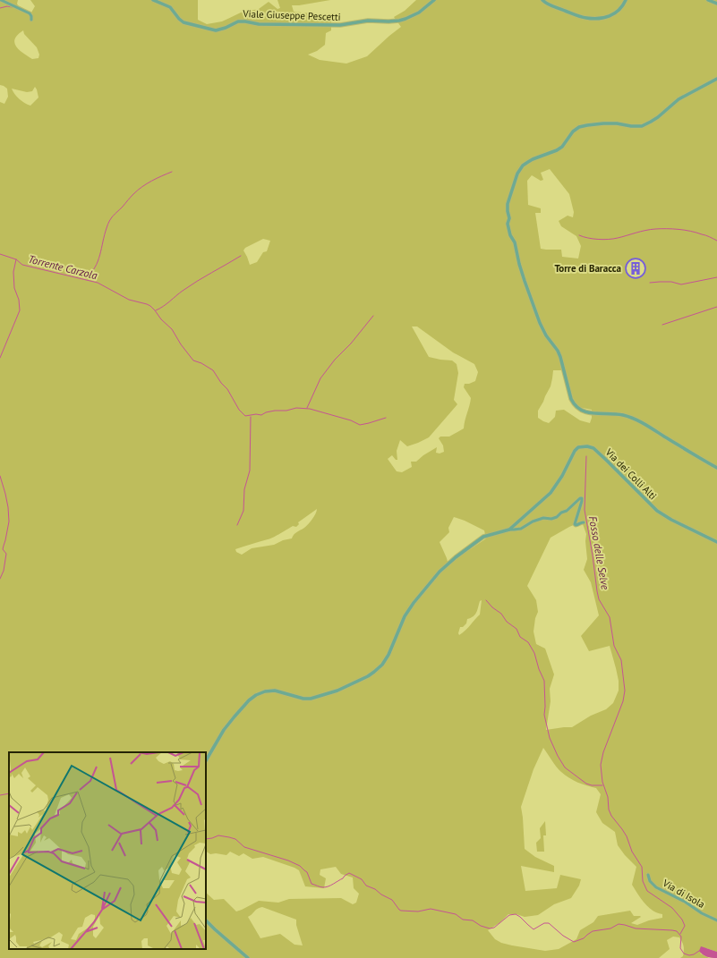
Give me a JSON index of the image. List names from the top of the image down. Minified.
{"streets":{"street":["Viale Giuseppe Pescetti","Via dei Colli Alti","Via di Isola"]},"water":["Torrente Carzola","Fosso delle Selve"],"places":{"building":["Torre di Baracca"]}}
